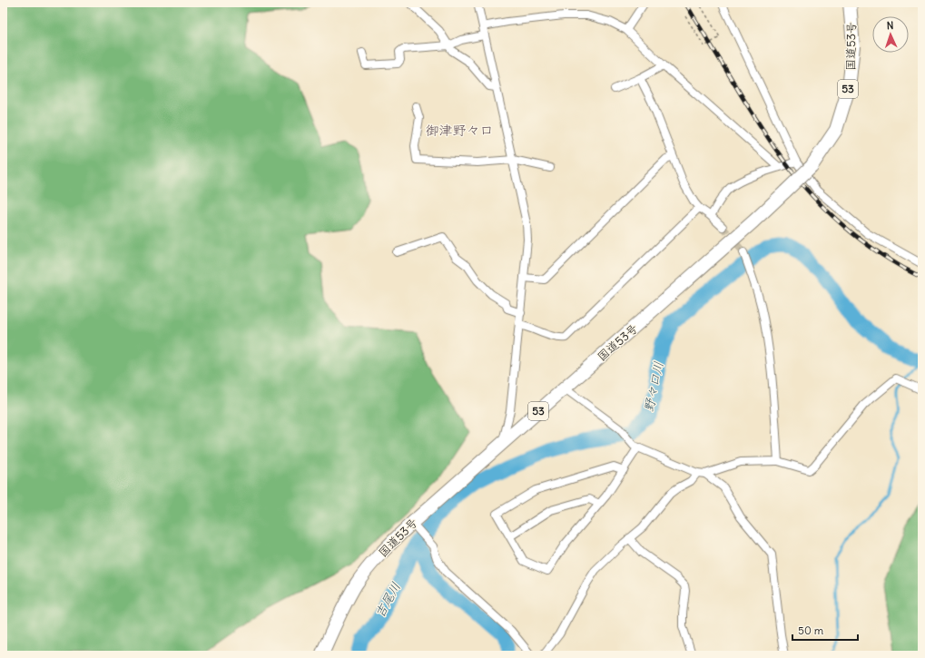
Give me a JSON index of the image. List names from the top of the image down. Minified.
{"streets":{"highway":["国道53号","53"]},"districts":["御津野々口"],"water":["野々口川","吉尾川"],"scale_bar":"50 m","north":"top"}
